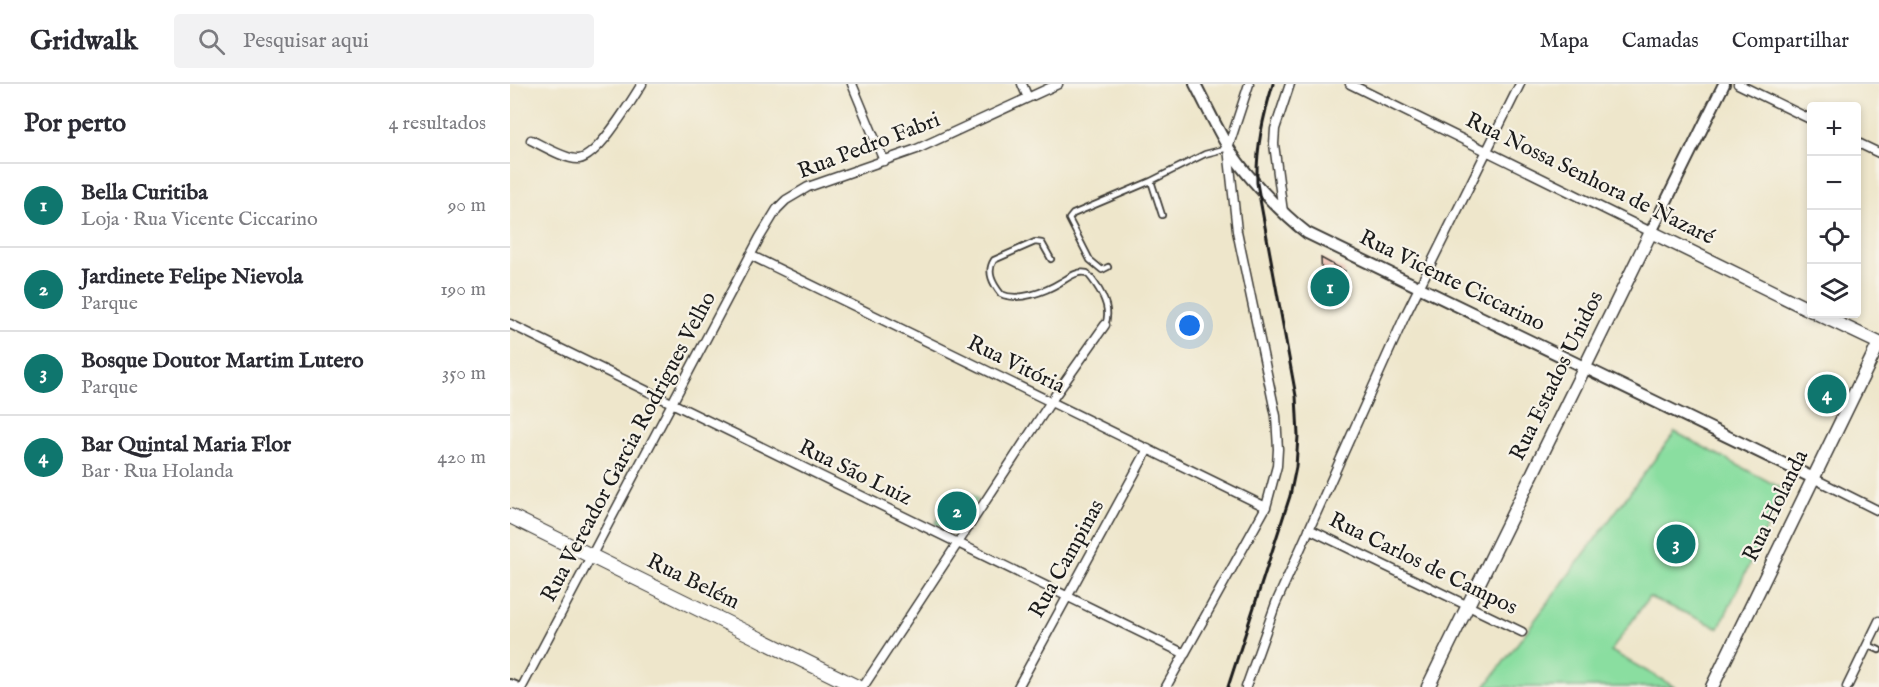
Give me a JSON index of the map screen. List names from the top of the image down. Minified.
{"streets":{"main road":["Rua Nossa Senhora de Nazaré","Rua Estados Unidos","Rua Holanda","Rua Belém"],"street":["Rua Pedro Fabri","Rua Vicente Ciccarino","Rua Vitória","Rua Vereador Garcia Rodrigues Velho","Rua São Luiz","Rua Campinas","Rua Carlos de Campos"]},"crossings":[["Rua Pedro Fabri","Rua Vitória"],["Rua Pedro Fabri","Rua Vereador Garcia Rodrigues Velho"],["Rua Nossa Senhora de Nazaré","Rua Estados Unidos"],["Rua Vicente Ciccarino","Rua Estados Unidos"],["Rua Vicente Ciccarino","Rua Holanda"],["Rua Vitória","Rua Vereador Garcia Rodrigues Velho"],["Rua Vitória","Rua Campinas"],["Rua Estados Unidos","Rua Carlos de Campos"],["Rua Vereador Garcia Rodrigues Velho","Rua São Luiz"],["Rua Vereador Garcia Rodrigues Velho","Rua Belém"],["Rua São Luiz","Rua Campinas"]],"page":{"header":"Gridwalk","search":"Pesquisar aqui","nav":["Mapa","Camadas","Compartilhar"],"heading":["Por perto","4 resultados"],"map_buttons":["+","−"],"list":[{"mark":"1","name":"Bella Curitiba","note":"Loja · Rua Vicente Ciccarino","value":"90 m"},{"mark":"2","name":"Jardinete Felipe Nievola","note":"Parque","value":"190 m"},{"mark":"3","name":"Bosque Doutor Martim Lutero","note":"Parque","value":"350 m"},{"mark":"4","name":"Bar Quintal Maria Flor","note":"Bar · Rua Holanda","value":"420 m"}],"pins":["1","4","2","3"]}}
